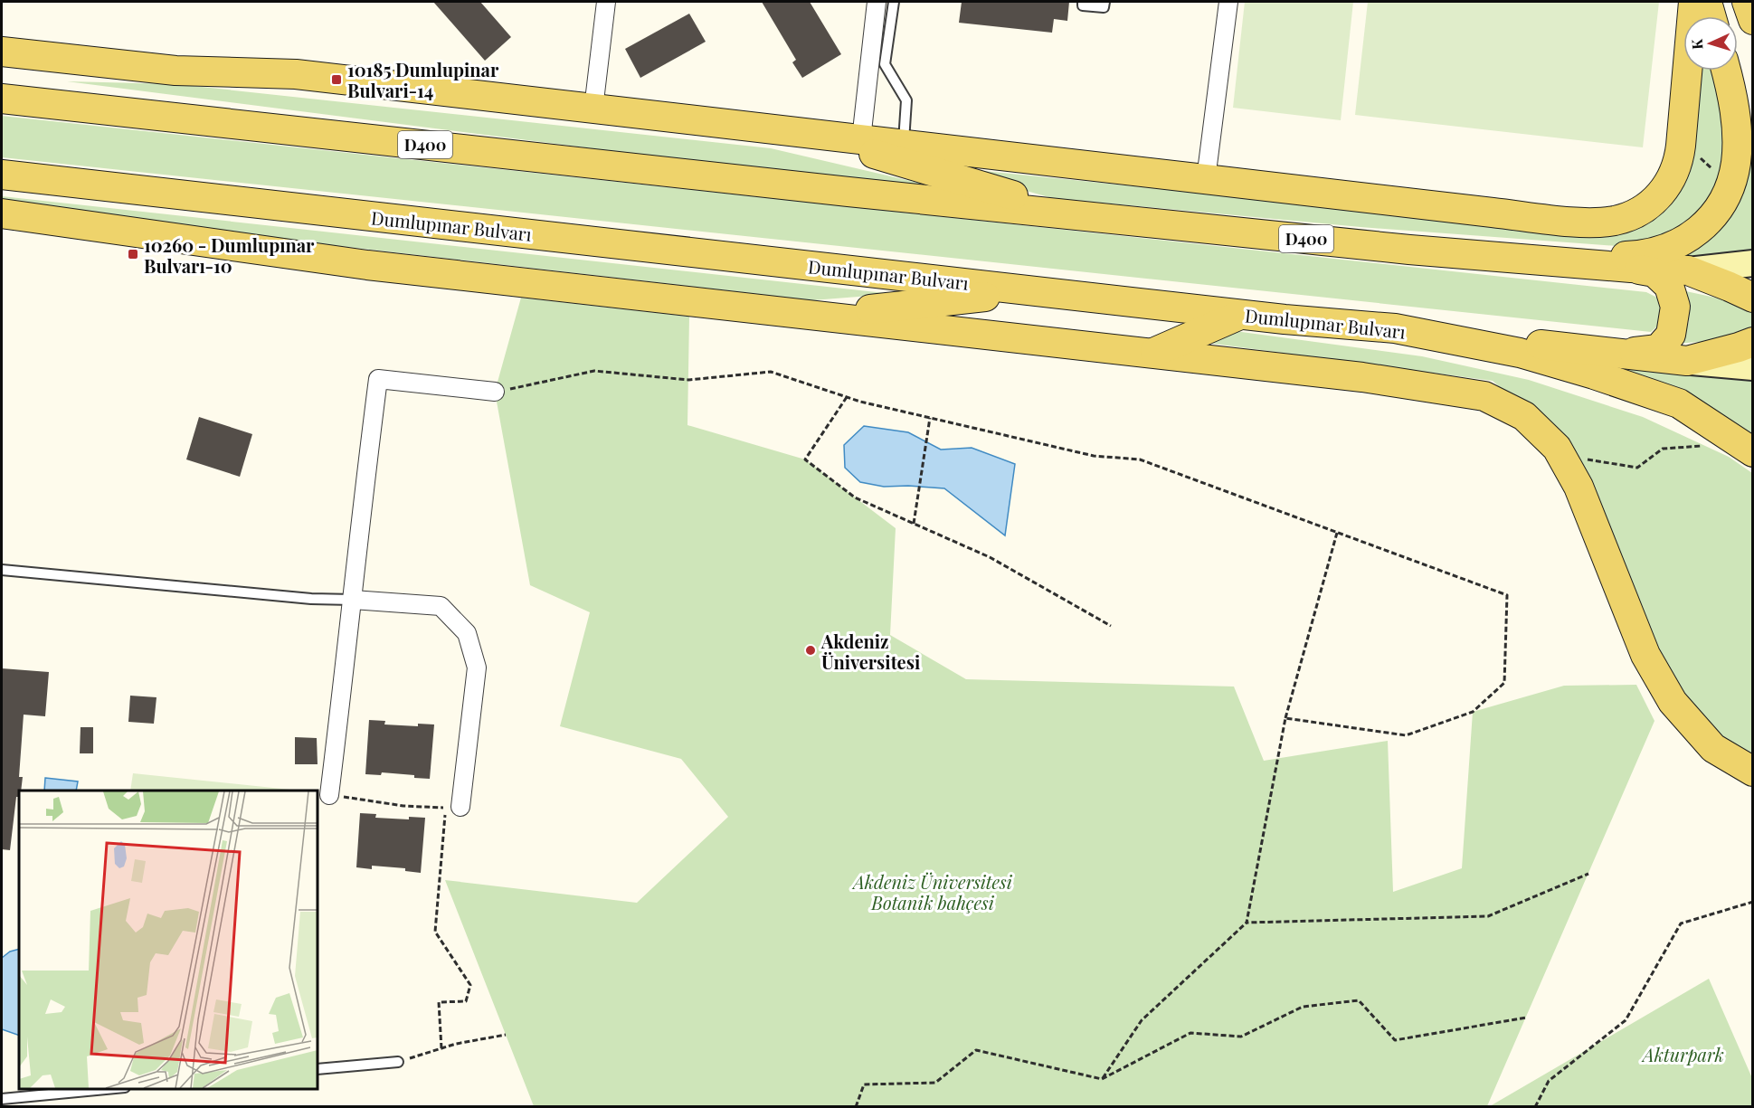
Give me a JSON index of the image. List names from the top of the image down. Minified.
{"streets":{"main road":["D400","Dumlupınar Bulvarı"]},"parks":["Akdeniz Üniversitesi Botanik bahçesi","Akturpark"],"places":{"transit":["10185 Dumlupinar Bulvari-14","10260 - Dumlupınar Bulvarı-10"],"other":["Akdeniz Üniversitesi"]},"north":"left"}
